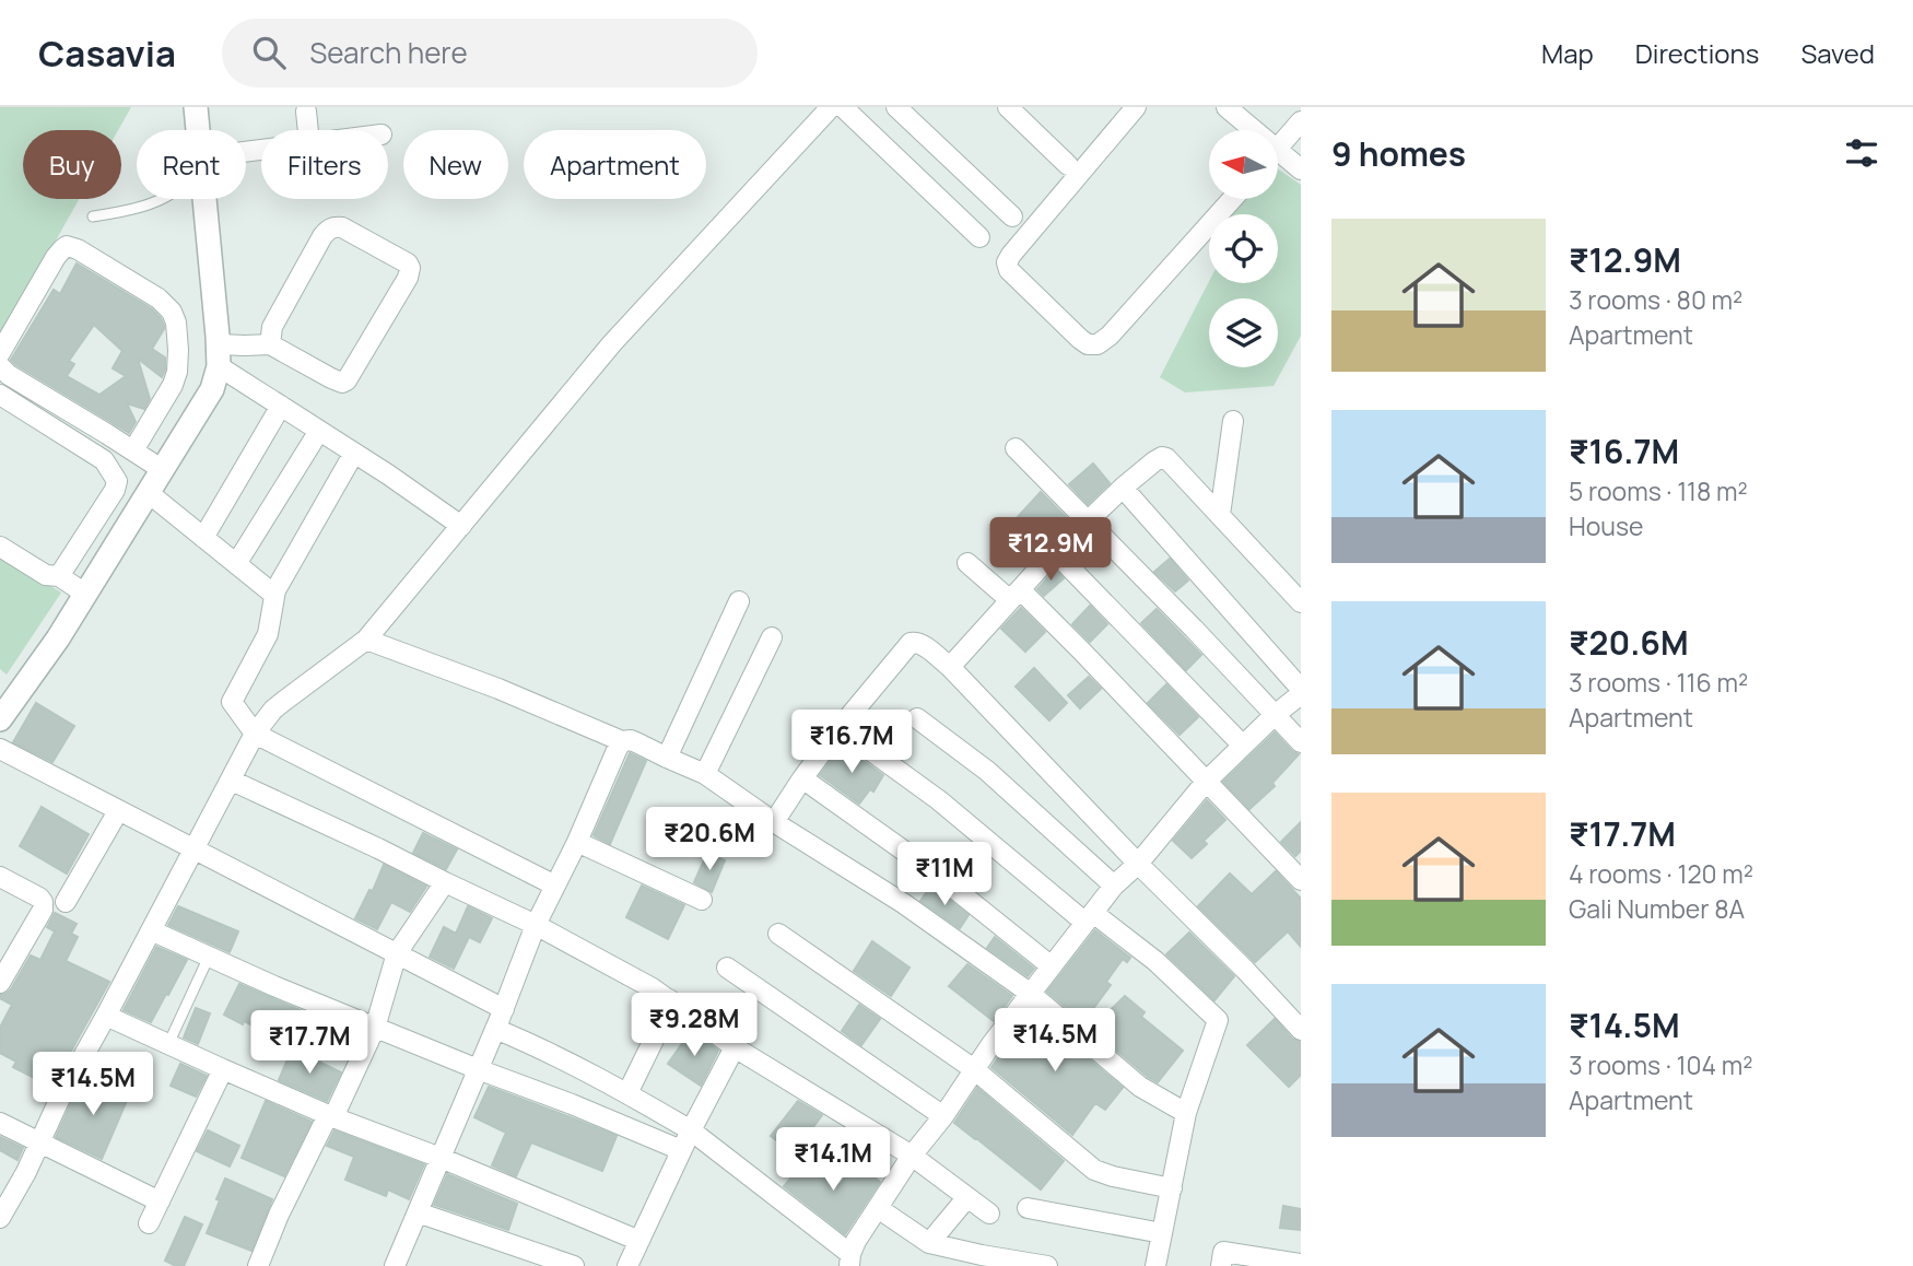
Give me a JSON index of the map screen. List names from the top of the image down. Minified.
{"north":"left","page":{"header":"Casavia","search":"Search here","nav":["Map","Directions","Saved"],"heading":"9 homes","chip":["Buy","Rent","Filters","New","Apartment"],"list":[{"name":"₹12.9M","note":"3 rooms · 80 m² · Apartment"},{"name":"₹16.7M","note":"5 rooms · 118 m² · House"},{"name":"₹20.6M","note":"3 rooms · 116 m² · Apartment"},{"name":"₹17.7M","note":"4 rooms · 120 m² · Gali Number 8A"},{"name":"₹14.5M","note":"3 rooms · 104 m² · Apartment"}],"price":["₹12.9M","₹16.7M","₹20.6M","₹11M","₹9.28M","₹14.5M","₹17.7M","₹14.5M","₹14.1M"]}}
